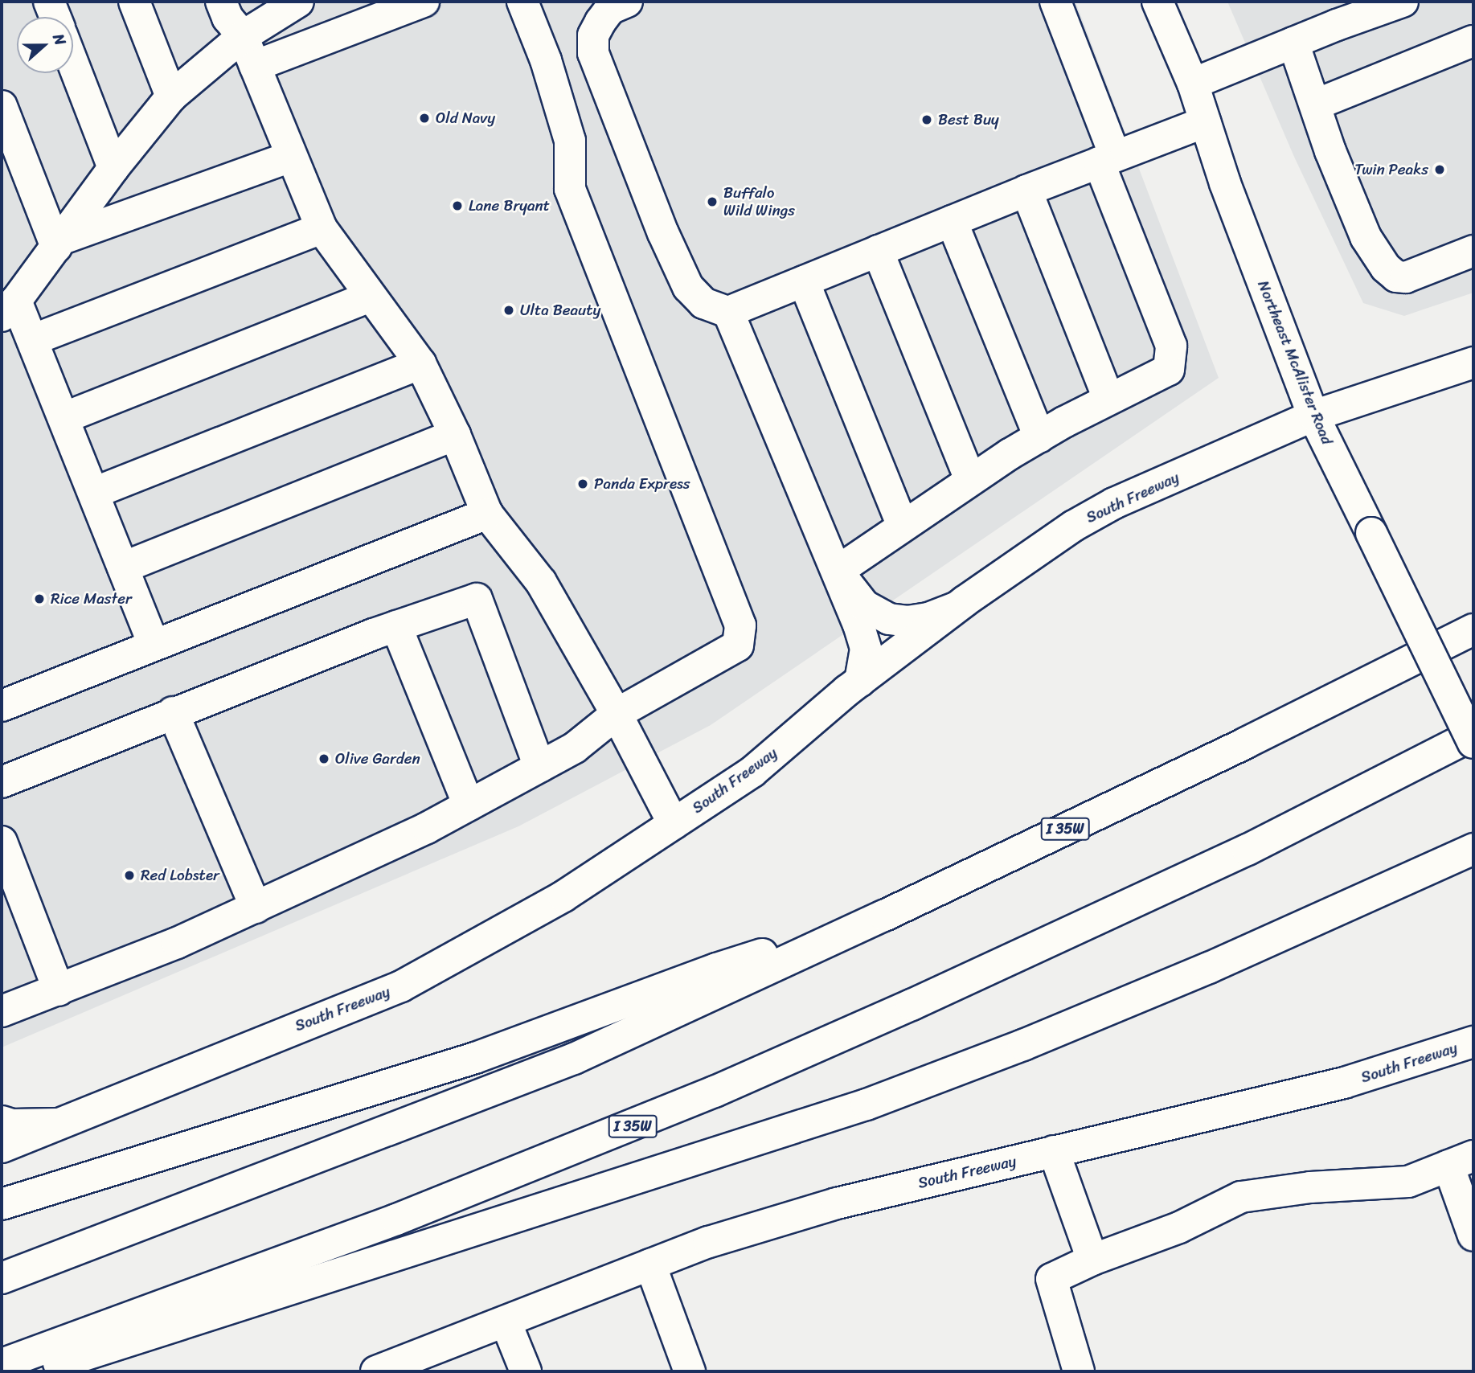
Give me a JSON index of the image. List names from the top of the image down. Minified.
{"streets":{"main road":["Northeast McAlister Road","South Freeway","I 35W"]},"crossings":[["Northeast McAlister Road","South Freeway"]],"places":["Old Navy","Best Buy","Twin Peaks","Buffalo Wild Wings","Lane Bryant","Ulta Beauty","Panda Express","Rice Master","Olive Garden","Red Lobster"],"north":"right"}
